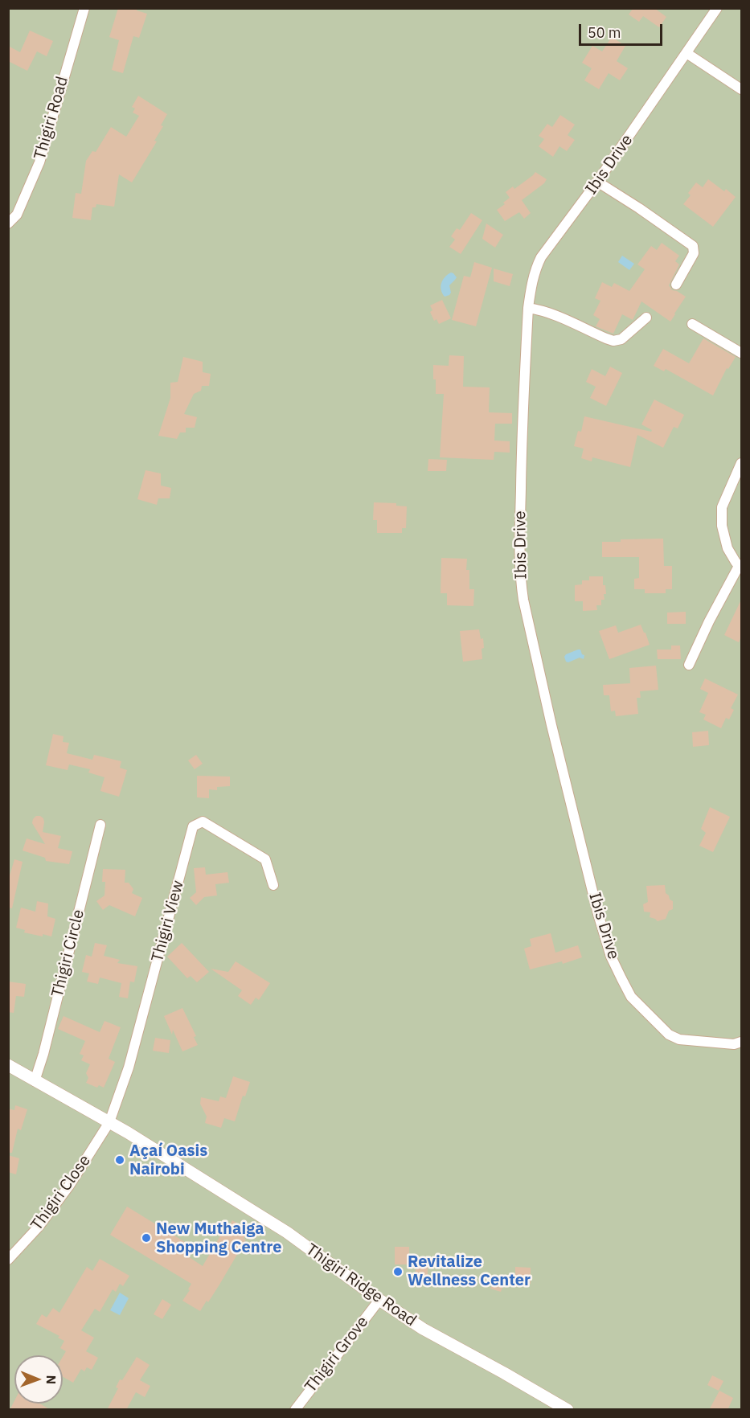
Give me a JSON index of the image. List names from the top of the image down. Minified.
{"streets":{"street":["Thigiri Road","Ibis Drive","Thigiri View","Thigiri Circle","Thigiri Close","Thigiri Ridge Road","Thigiri Grove"]},"crossings":[["Thigiri View","Thigiri Close"],["Thigiri View","Thigiri Ridge Road"],["Thigiri Circle","Thigiri Ridge Road"],["Thigiri Close","Thigiri Ridge Road"],["Thigiri Ridge Road","Thigiri Grove"]],"places":["Açaí Oasis Nairobi","New Muthaiga Shopping Centre","Revitalize Wellness Center"],"scale_bar":"50 m","north":"right"}
